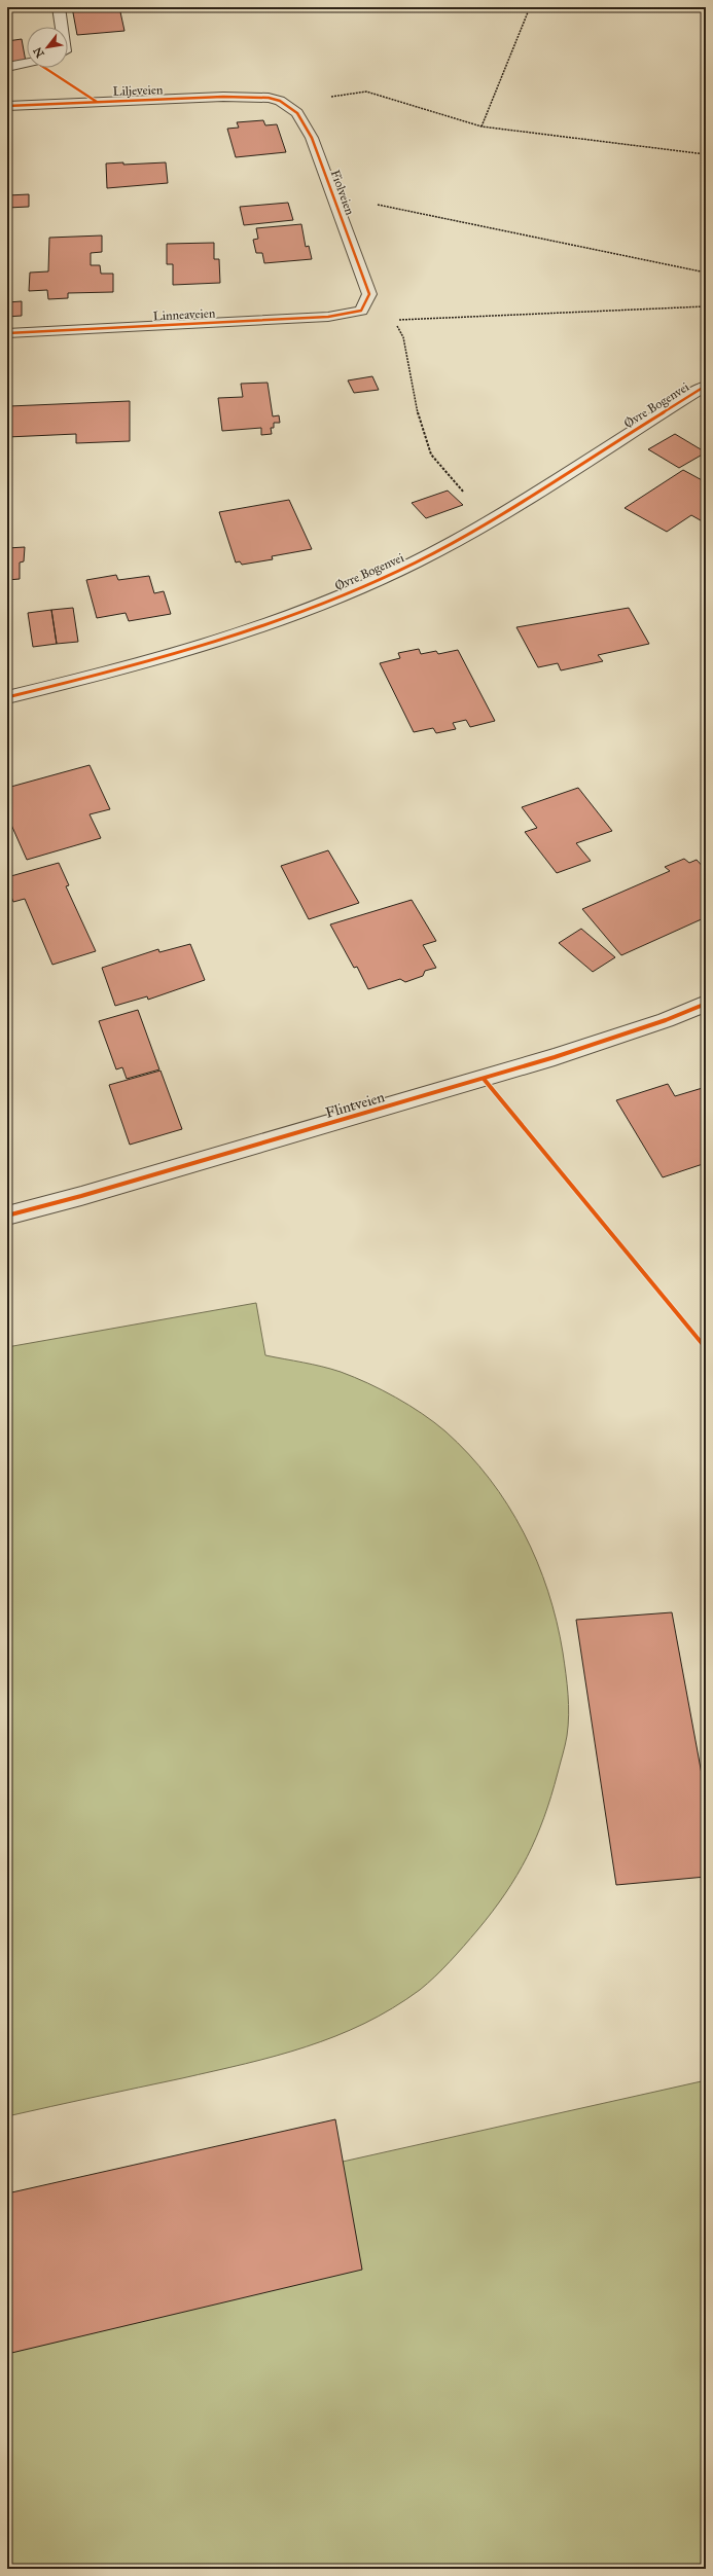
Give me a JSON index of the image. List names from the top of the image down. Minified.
{"streets":{"street":["Liljeveien","Fiolveien","Linneaveien","Øvre Bogenvei","Flintveien"]},"crossings":[["Liljeveien","Fiolveien"],["Fiolveien","Linneaveien"]],"north":"bottom left"}
